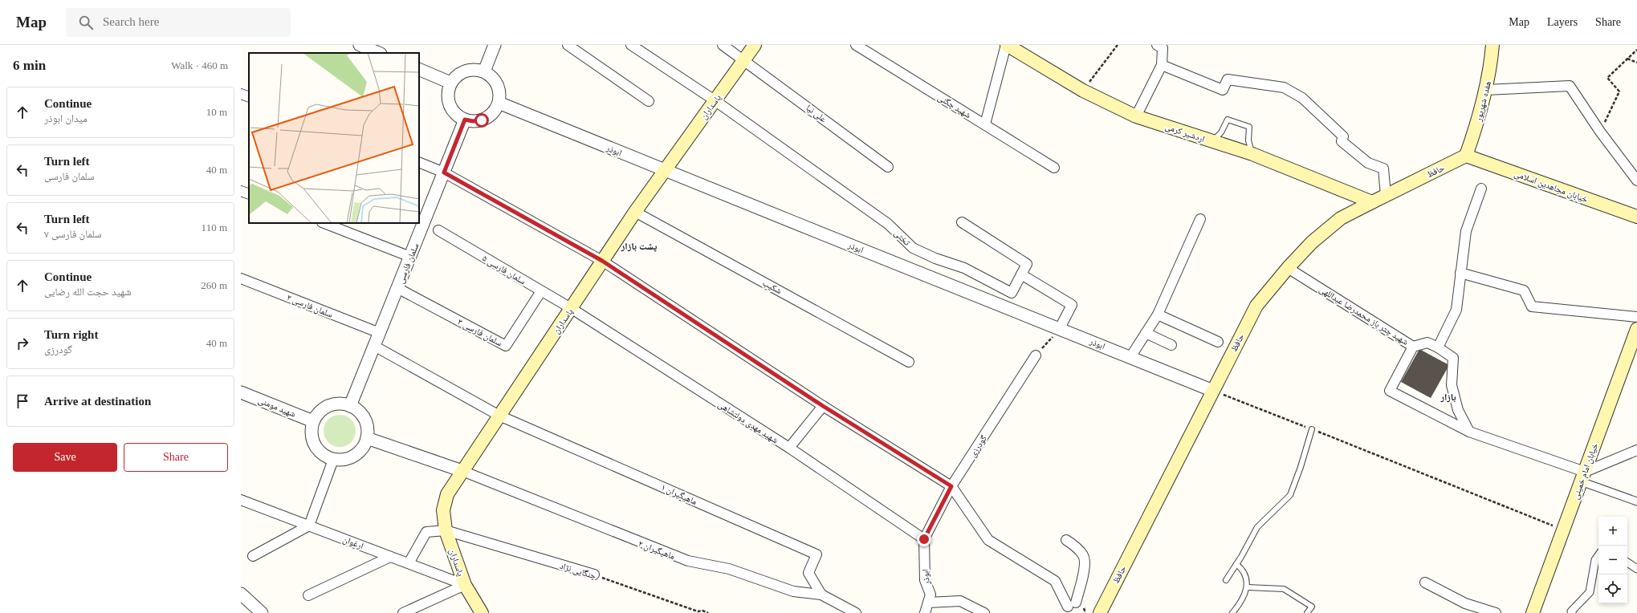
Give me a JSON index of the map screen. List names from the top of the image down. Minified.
{"streets":{"main road":["هفده شهریور","پاسداران","اردشیر کرمی","حافظ","خیابان مجاهدین اسلامی","خیابان امام خمینی"],"street":["شهید چگنی","علی نیا","ابوذر","تختی","سلمان فارسی","سلمان فارسی ۵","شکیب","سلمان فارسی ۲","شهید چتر باز محمدرضا عبداللهی","سلمان فارسی ۳","شهید مومنی","شهید مهدی دولتشاهی","گودرزی","ماهیگیران ۱","ارغوان","ماهیگیران ۲","چنگایی نژاد"]},"crossings":[["هفده شهریور","حافظ"],["هفده شهریور","خیابان مجاهدین اسلامی"],["پاسداران","علی نیا"],["پاسداران","ابوذر"],["پاسداران","تختی"],["پاسداران","سلمان فارسی ۵"],["پاسداران","شکیب"],["پاسداران","شهید مهدی دولتشاهی"],["پاسداران","ماهیگیران ۱"],["پاسداران","ارغوان"],["پاسداران","ماهیگیران ۲"],["پاسداران","چنگایی نژاد"],["اردشیر کرمی","حافظ"],["ابوذر","حافظ"],["ابوذر","سلمان فارسی"],["ابوذر","شهید مهدی دولتشاهی"],["ابوذر","گودرزی"],["حافظ","خیابان مجاهدین اسلامی"],["حافظ","شهید چتر باز محمدرضا عبداللهی"],["سلمان فارسی","سلمان فارسی ۲"],["سلمان فارسی","سلمان فارسی ۳"],["سلمان فارسی","شهید مومنی"],["سلمان فارسی ۵","سلمان فارسی ۳"],["سلمان فارسی ۵","شهید مهدی دولتشاهی"],["شهید چتر باز محمدرضا عبداللهی","خیابان امام خمینی"],["شهید مهدی دولتشاهی","گودرزی"],["ماهیگیران ۱","ماهیگیران ۲"]],"districts":["پشت بازار","بازار"],"page":{"header":"Map","search":"Search here","nav":["Map","Layers","Share"],"heading":["6 min","Walk · 460 m"],"list":[["Continue","میدان ابوذر","10 m"],["Turn left","سلمان فارسی","40 m"],["Turn left","سلمان فارسی ۷","110 m"],["Continue","شهید حجت الله رضایی","260 m"],["Turn right","گودرزی","40 m"],"Arrive at destination"],"buttons":["Save","Share"],"map_buttons":["+","−"]}}
